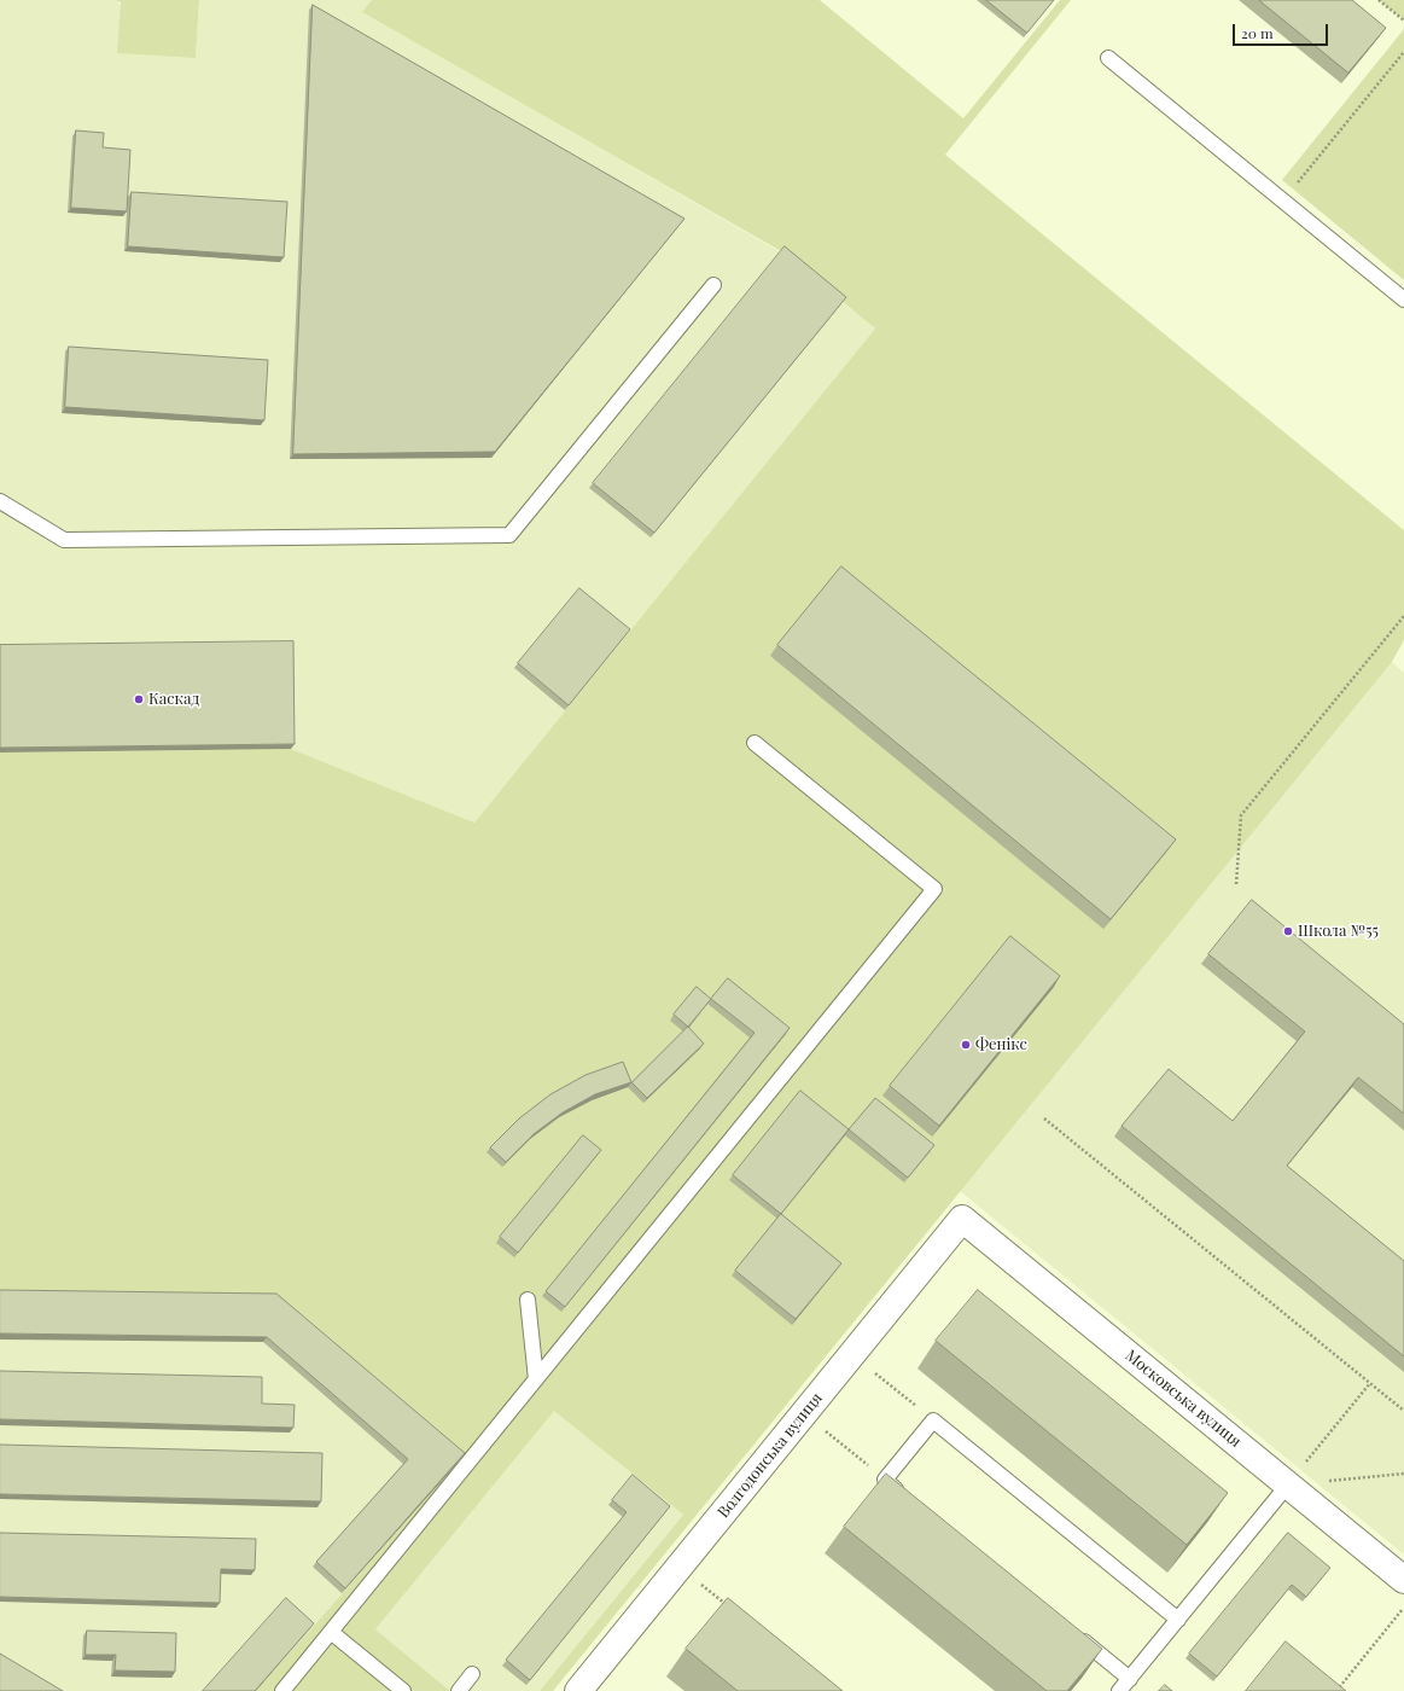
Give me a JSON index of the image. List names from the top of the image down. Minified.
{"streets":{"street":["Московська вулиця","Волгодонська вулиця"]},"crossings":[["Московська вулиця","Волгодонська вулиця"]],"places":["Каскад","Школа №55","Фенікс"],"scale_bar":"20 m"}
